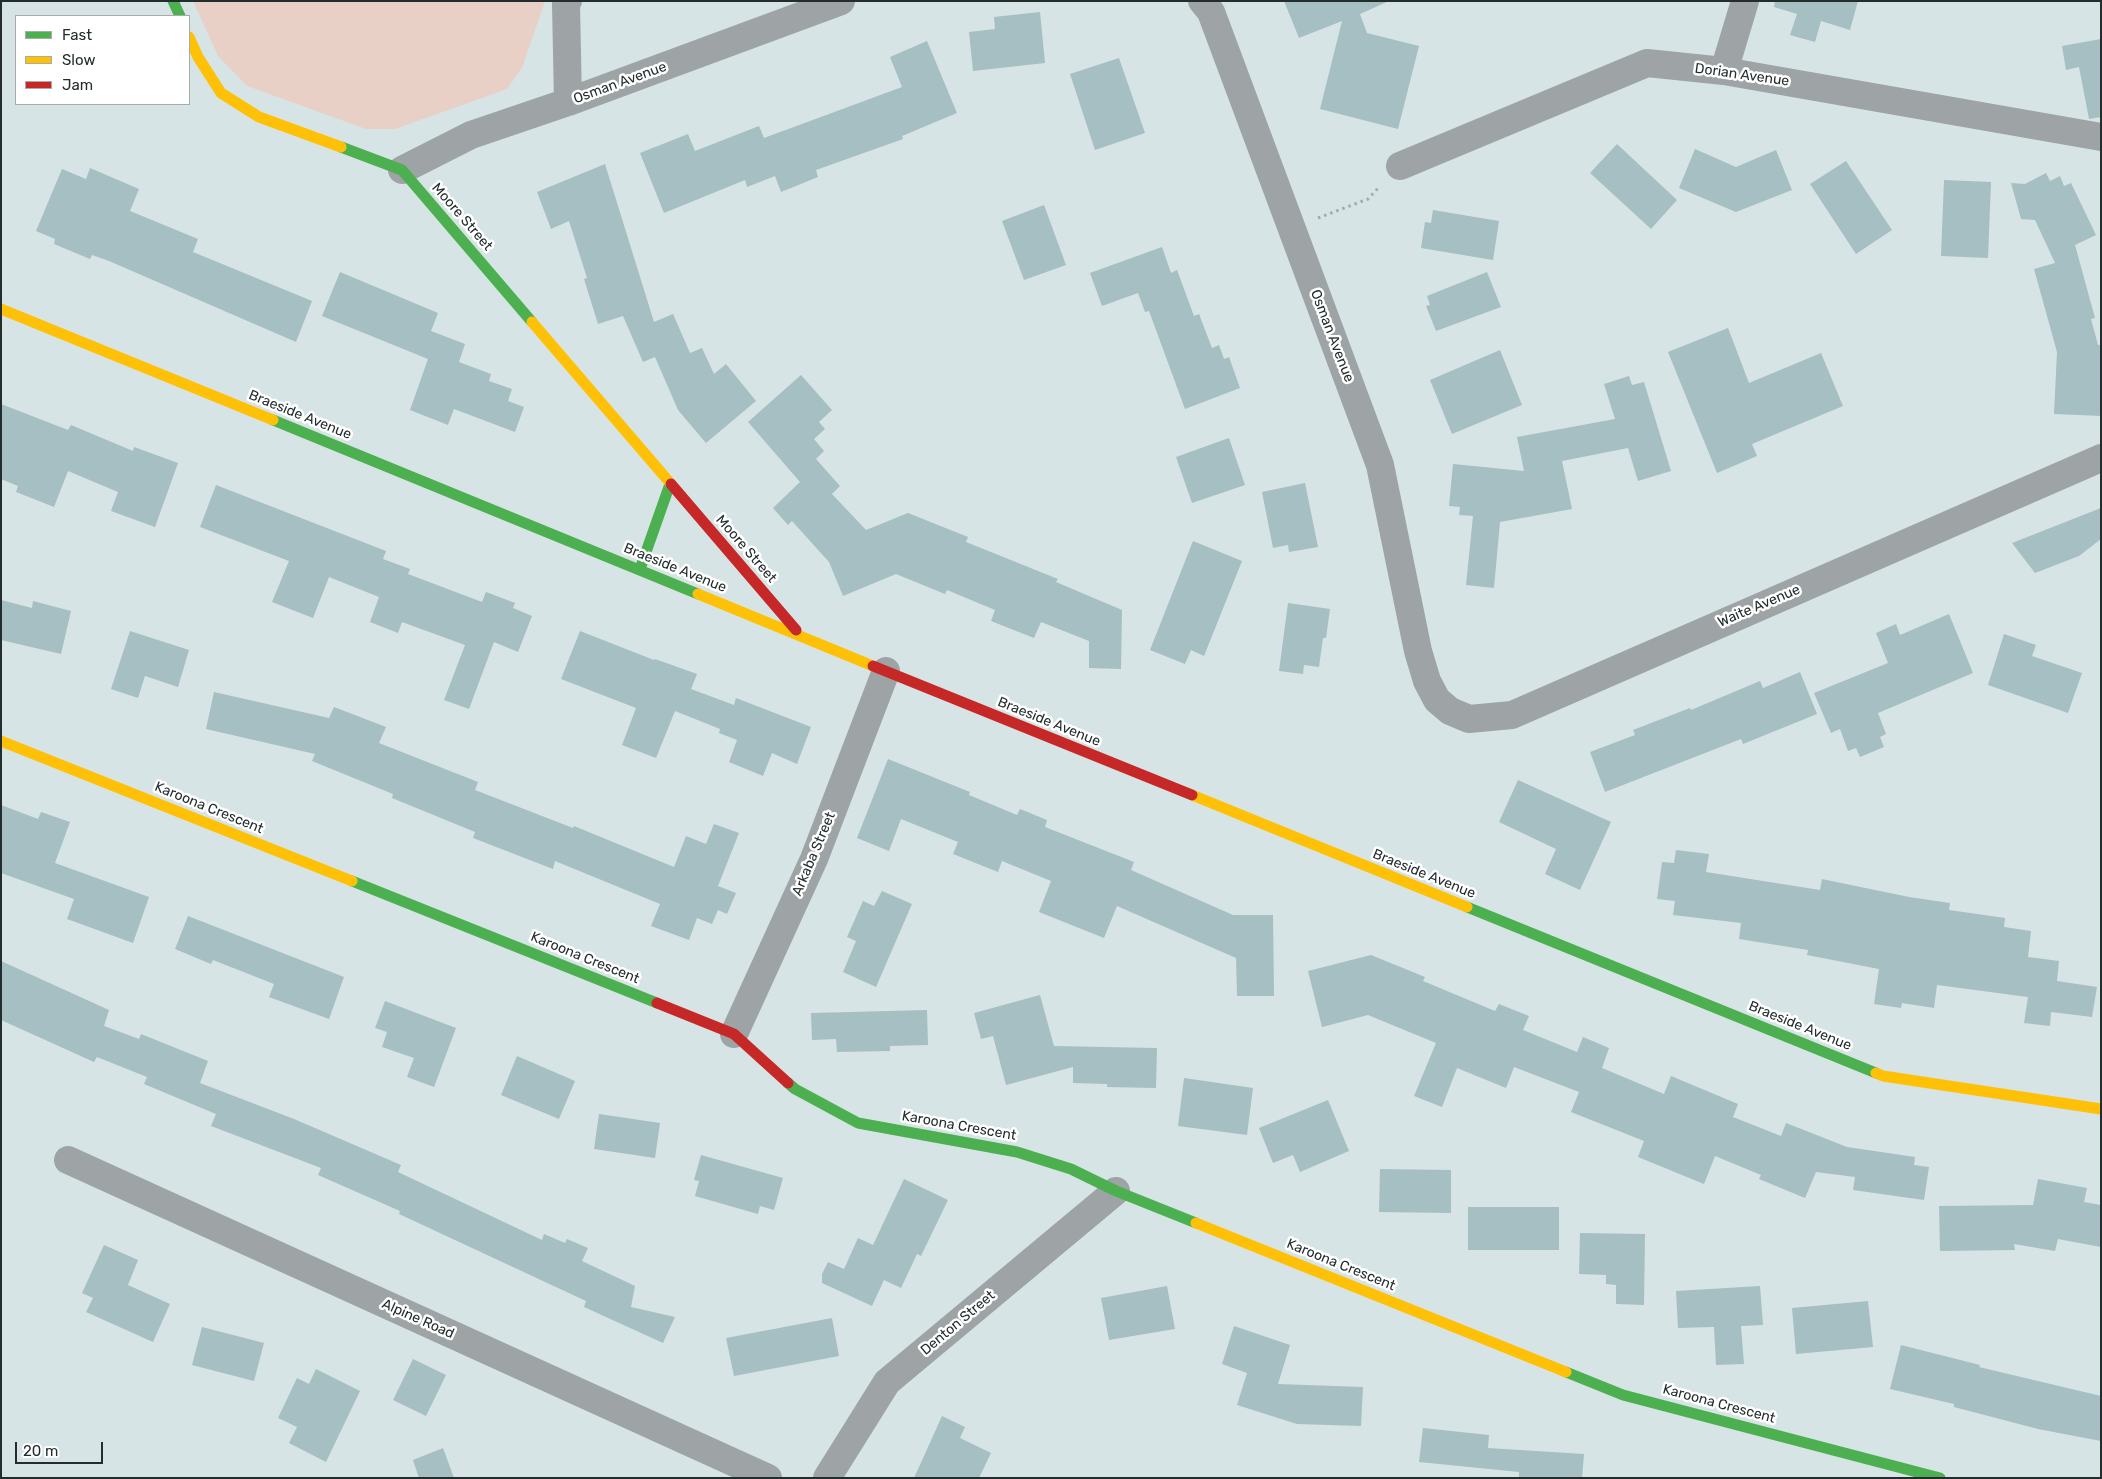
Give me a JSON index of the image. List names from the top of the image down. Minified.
{"streets":{"street":["Dorian Avenue","Osman Avenue","Moore Street","Braeside Avenue","Waite Avenue","Karoona Crescent","Arkaba Street","Alpine Road","Denton Street"]},"crossings":[["Osman Avenue","Moore Street"],["Osman Avenue","Waite Avenue"],["Moore Street","Braeside Avenue"],["Braeside Avenue","Arkaba Street"],["Karoona Crescent","Arkaba Street"],["Karoona Crescent","Denton Street"]],"legend":["Fast","Slow","Jam"],"scale_bar":"20 m"}
